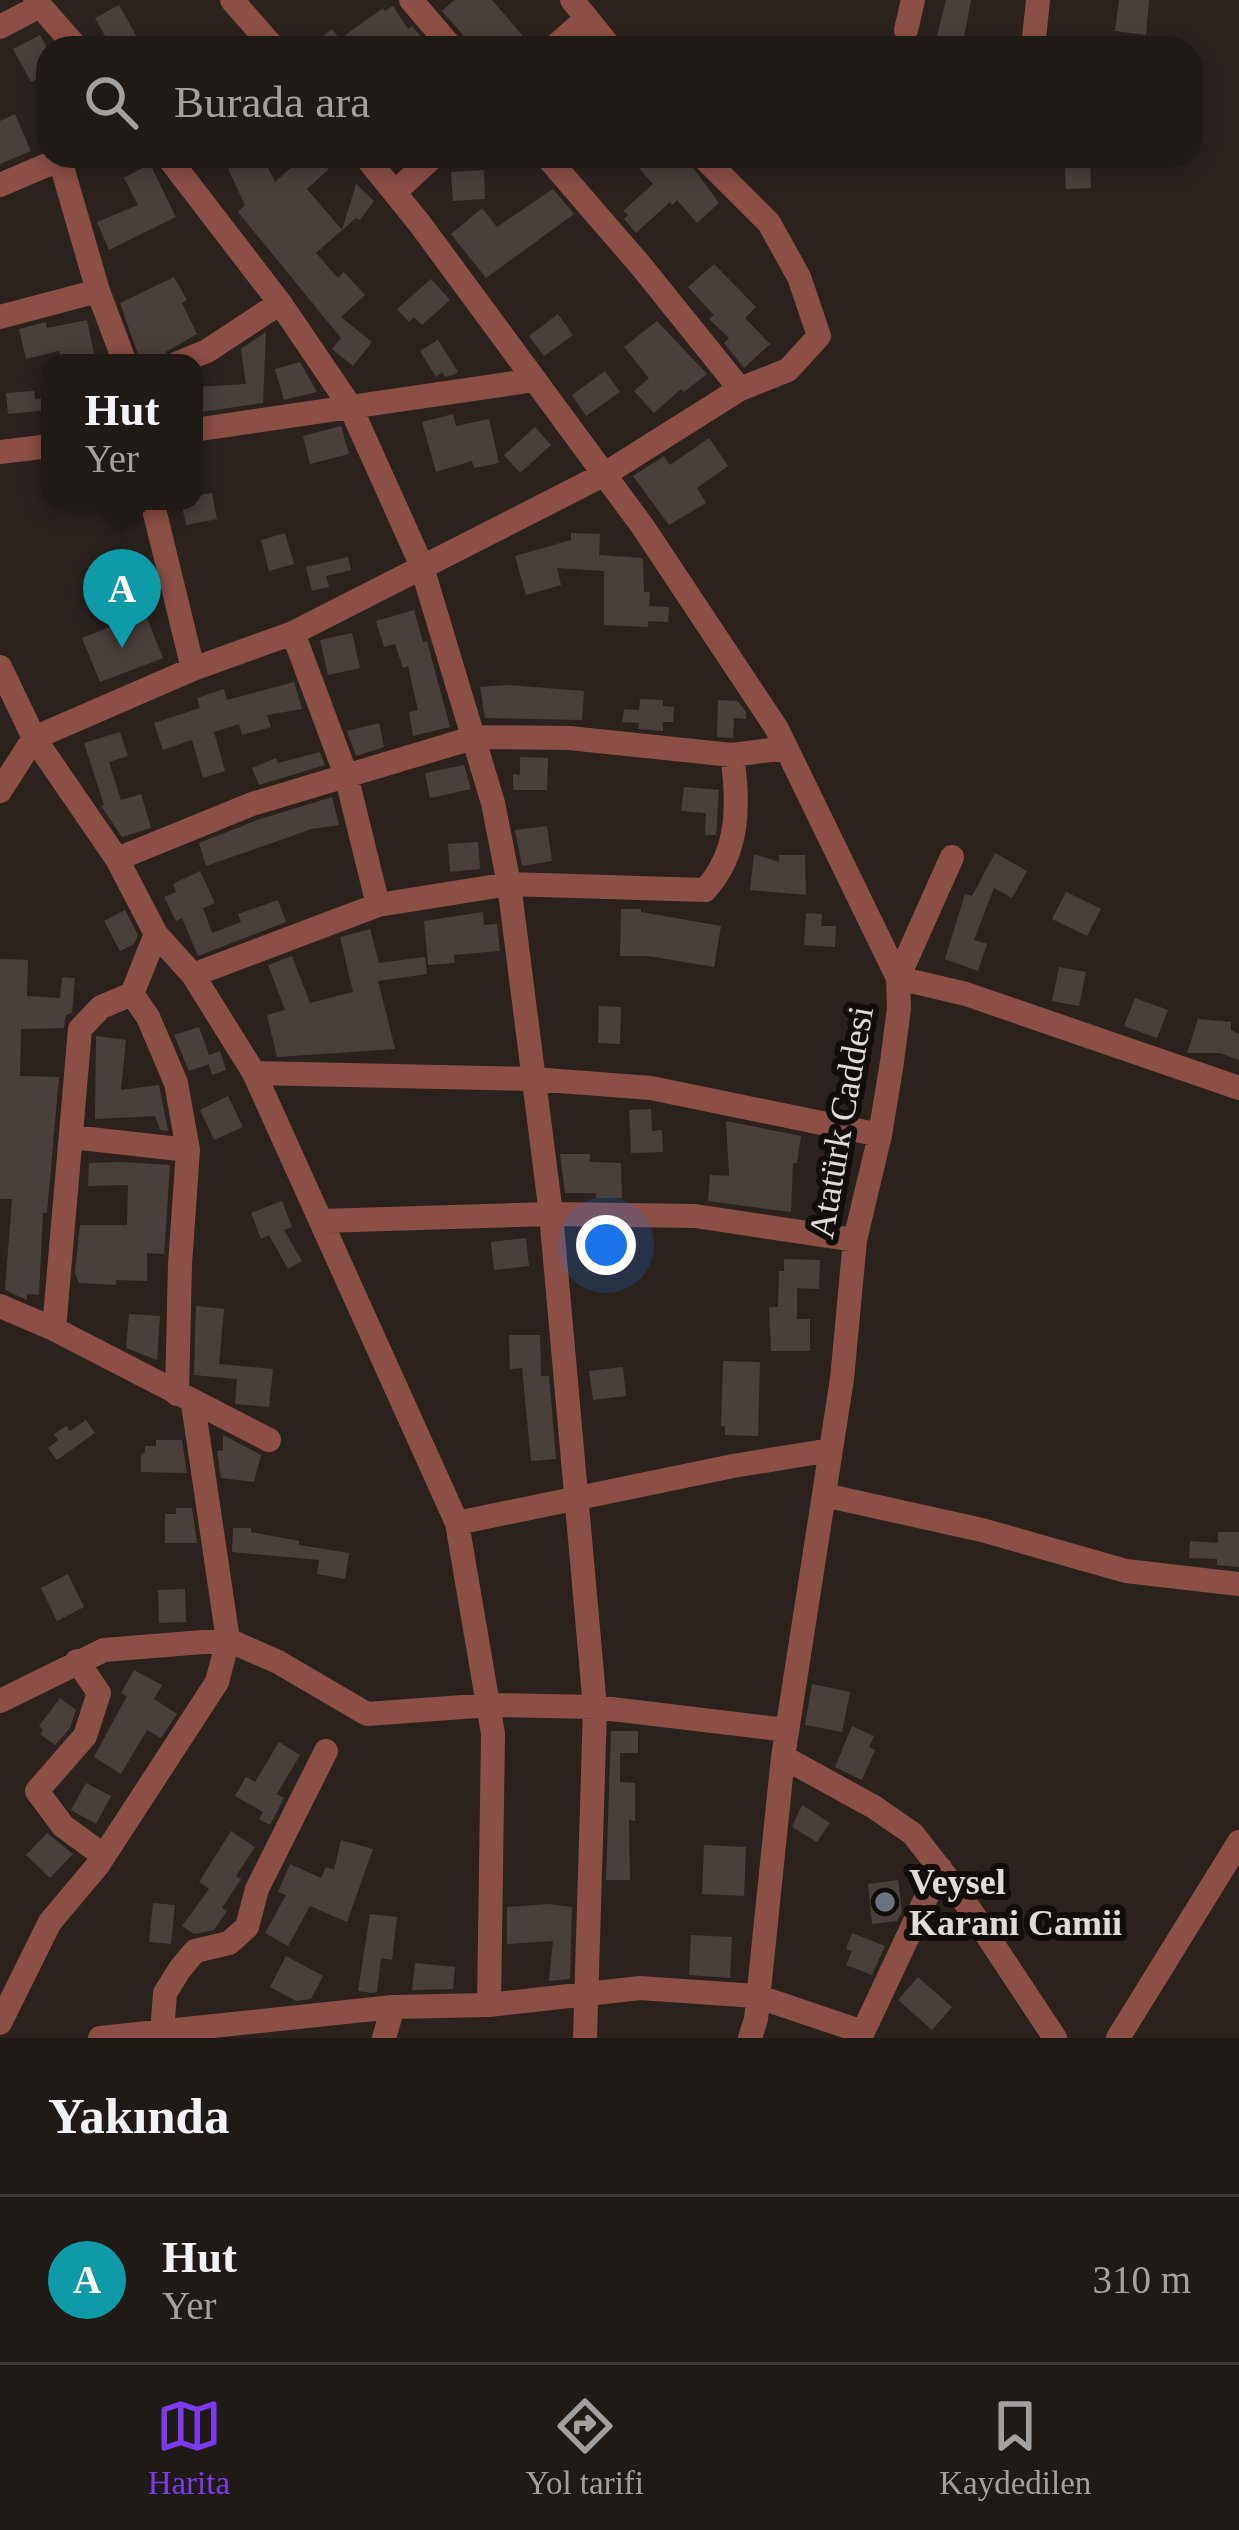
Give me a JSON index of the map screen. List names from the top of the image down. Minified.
{"streets":{"street":["Atatürk Caddesi"]},"places":["Veysel Karani Camii"],"page":{"search":"Burada ara","popup":["Hut","Yer"],"pins":"A","heading":"Yakında","list":[{"mark":"A","name":"Hut","note":"Yer","value":"310 m"}],"nav":["Harita","Yol tarifi","Kaydedilen"]}}
